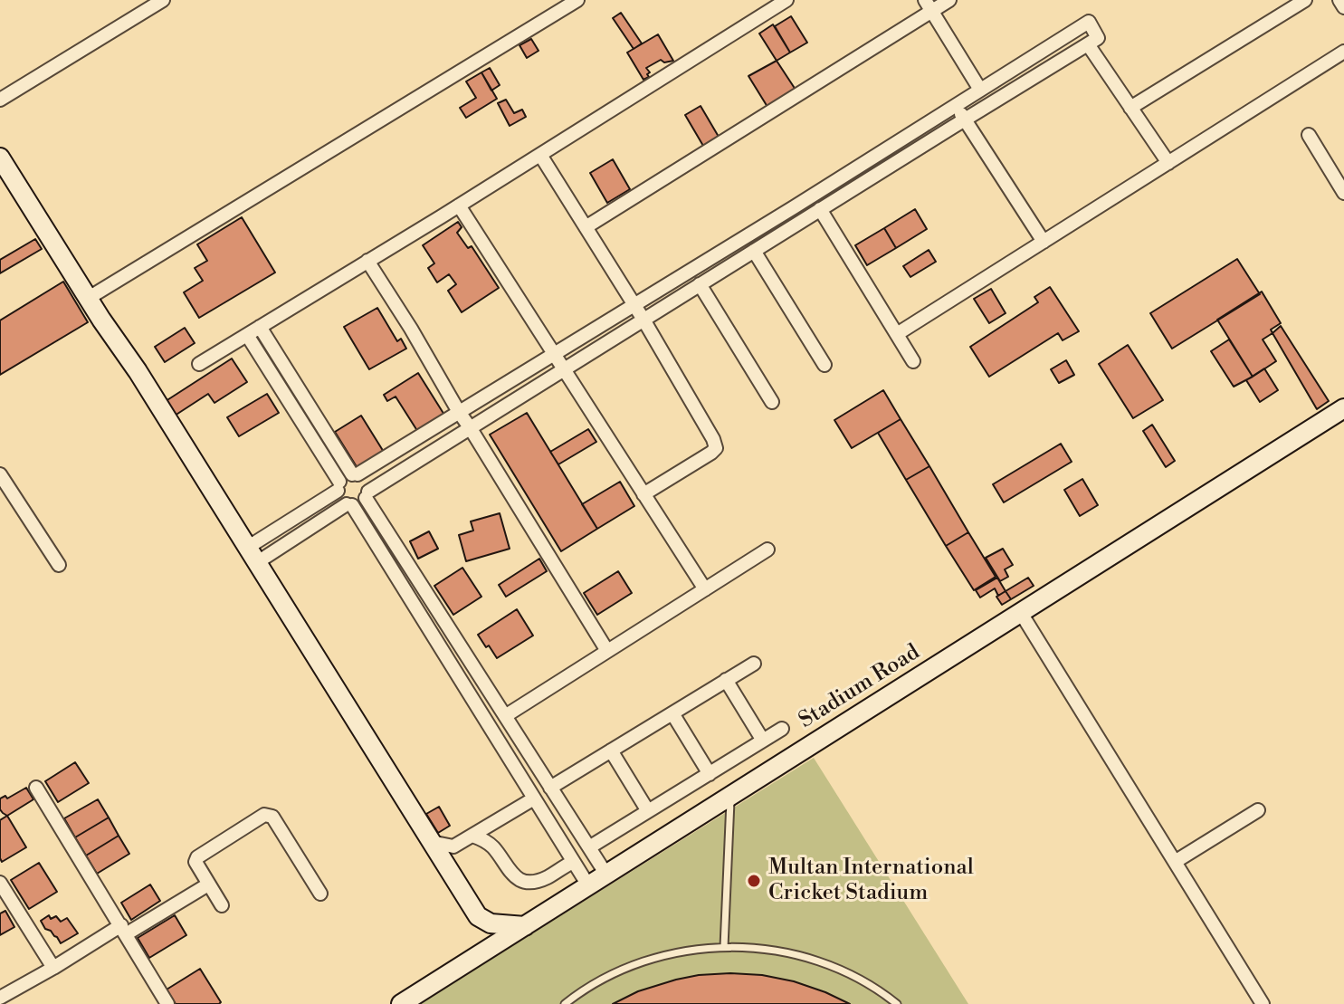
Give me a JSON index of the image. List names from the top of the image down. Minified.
{"streets":{"main road":["Stadium Road"]},"places":["Multan International Cricket Stadium"]}
